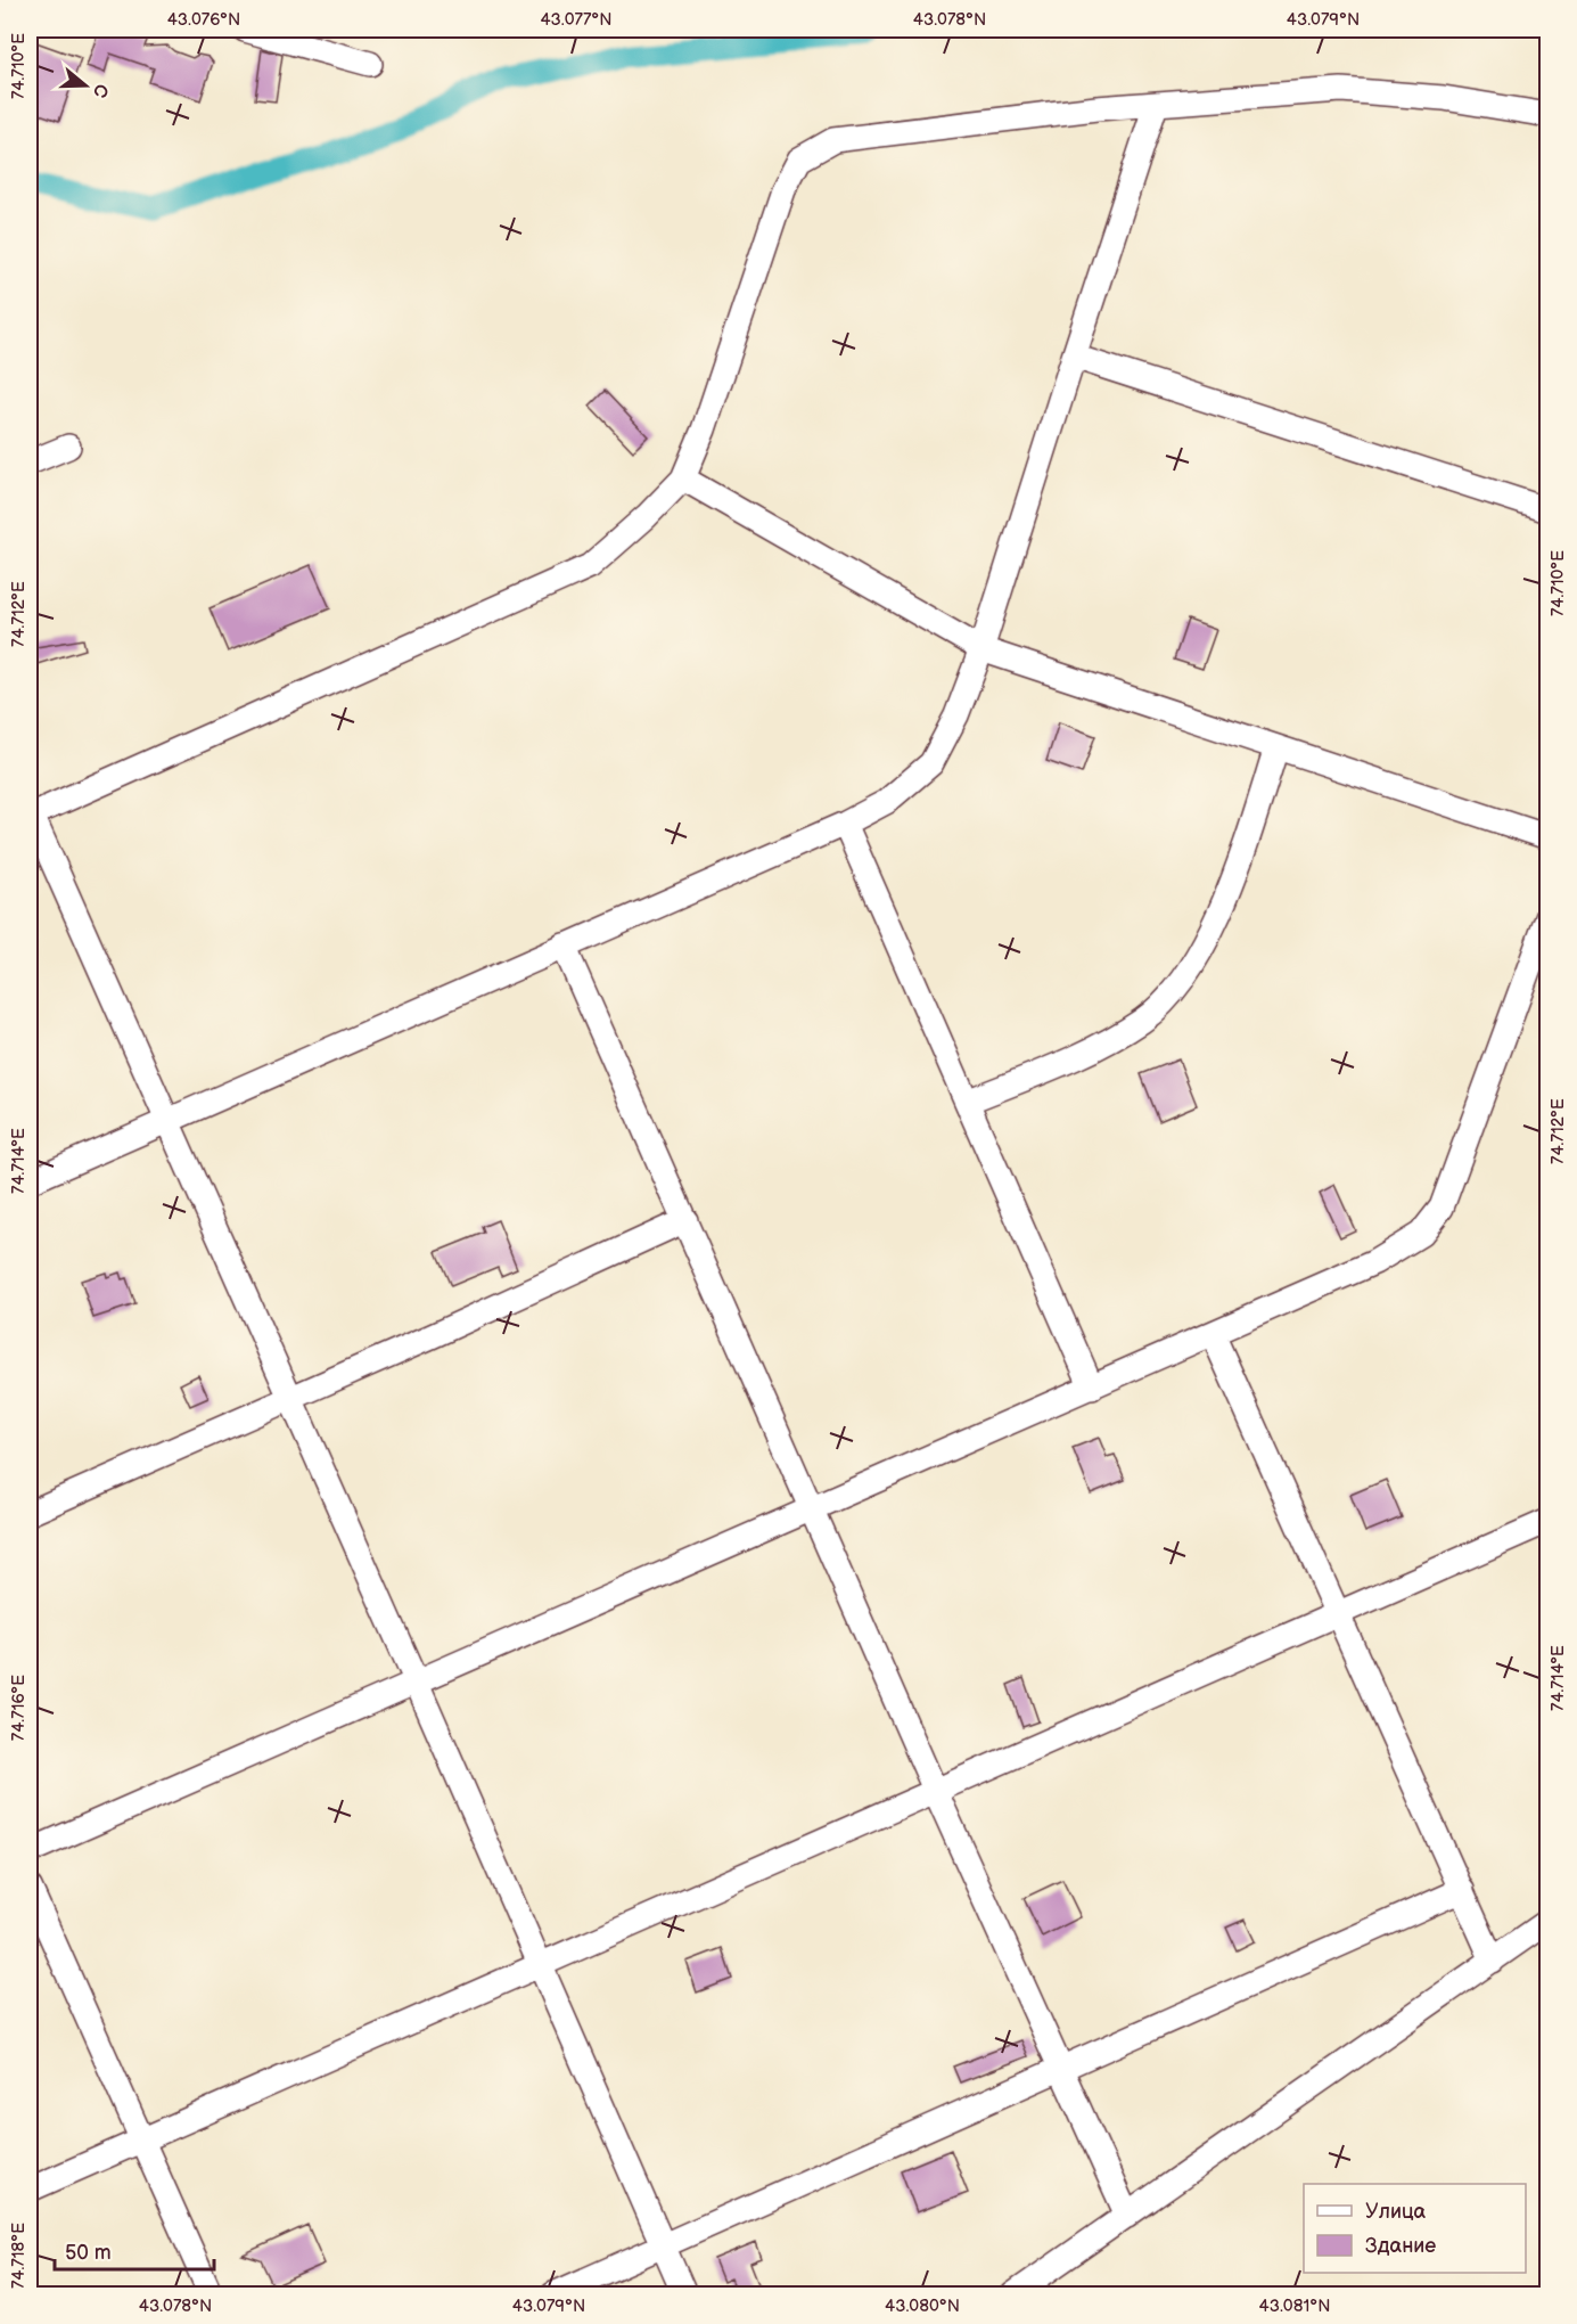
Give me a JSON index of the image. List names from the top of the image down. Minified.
{"legend":["Улица","Здание"],"scale_bar":"50 m","north":"right","coordinates":["43.076°N","43.077°N","43.078°N","43.079°N","74.710°E","74.712°E","74.714°E","74.716°E","74.718°E","43.080°N","43.081°N"]}
